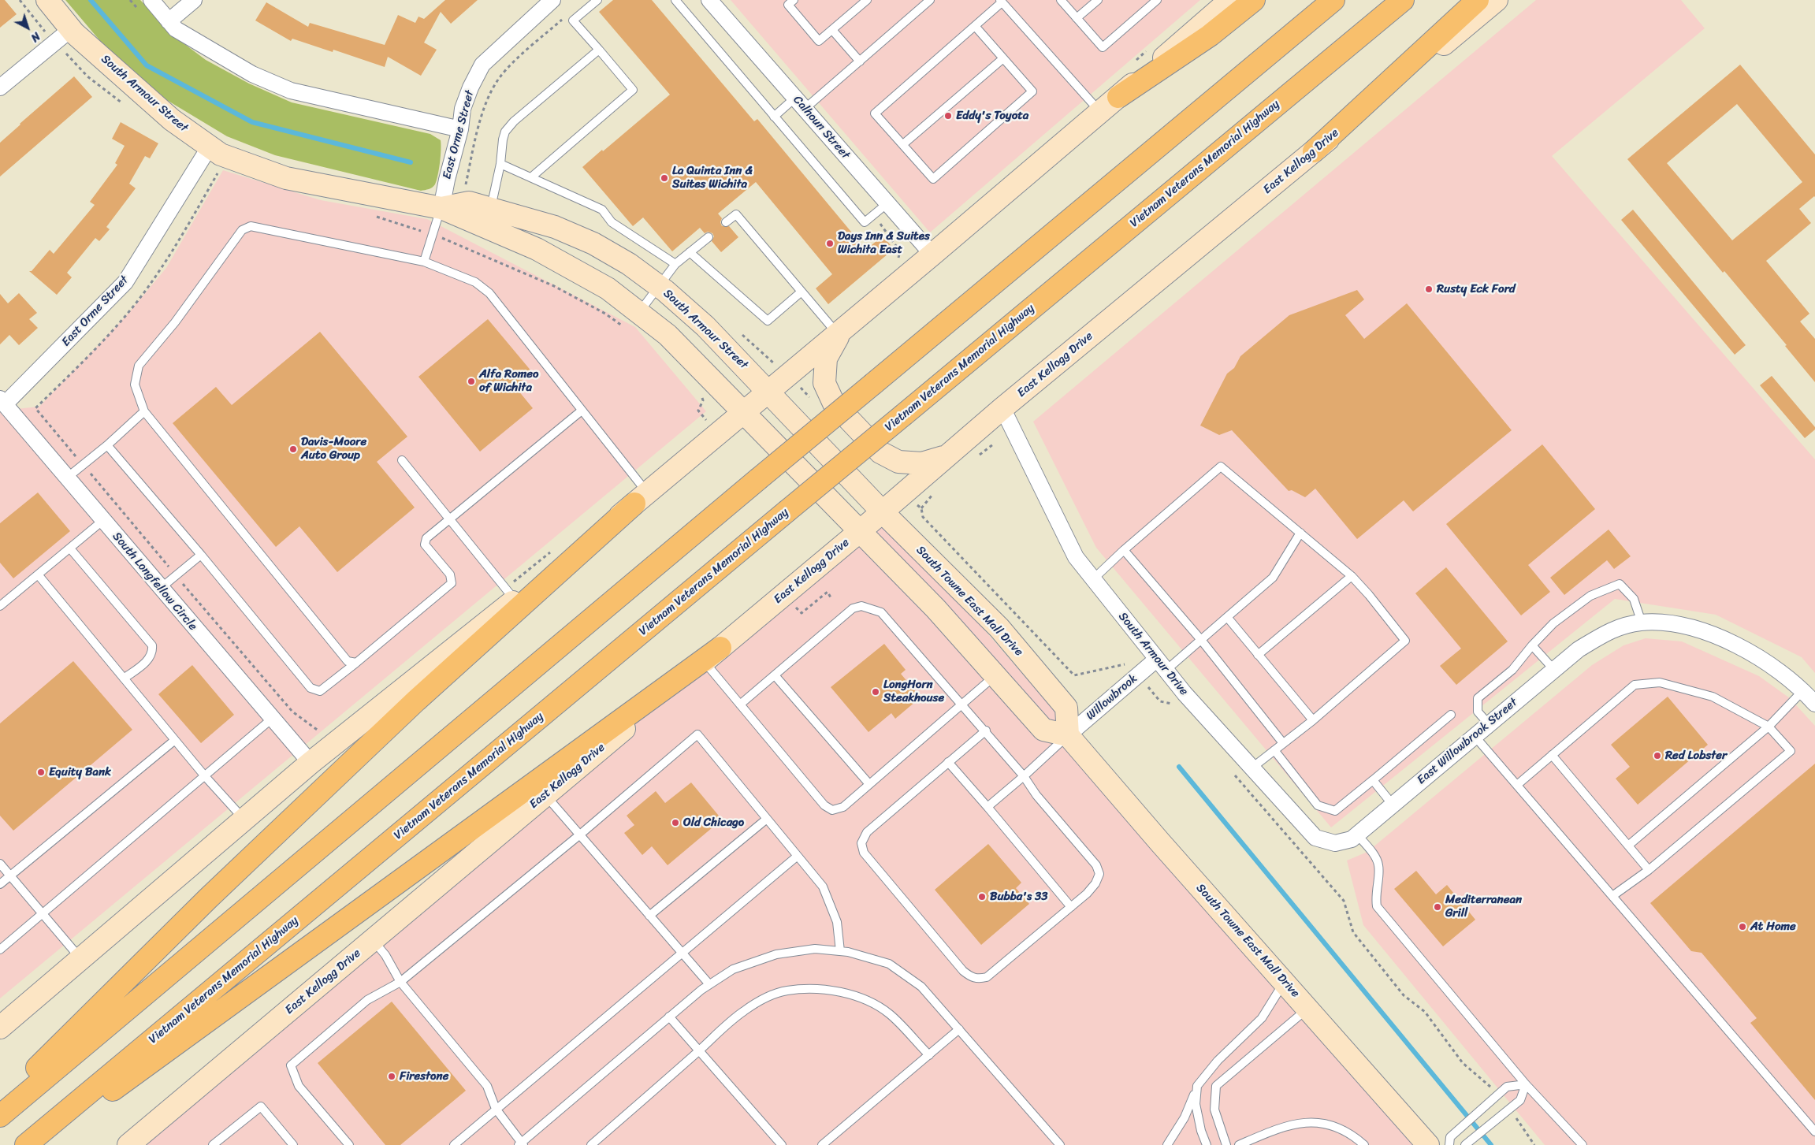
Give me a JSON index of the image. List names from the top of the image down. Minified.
{"streets":{"highway":["Vietnam Veterans Memorial Highway"],"main road":["South Armour Street","East Kellogg Drive","South Towne East Mall Drive"],"street":["Calhoun Street","East Orme Street","South Longfellow Circle","South Armour Drive","Willowbrook","East Willowbrook Street"]},"crossings":[["South Armour Street","East Orme Street"],["South Armour Street","East Kellogg Drive"],["South Armour Street","South Towne East Mall Drive"],["East Orme Street","South Longfellow Circle"],["East Kellogg Drive","South Towne East Mall Drive"],["East Kellogg Drive","South Armour Drive"],["South Towne East Mall Drive","Willowbrook"],["South Armour Drive","Willowbrook"],["South Armour Drive","East Willowbrook Street"]],"places":["Eddy's Toyota","La Quinta Inn & Suites Wichita","Days Inn & Suites Wichita East","Rusty Eck Ford","Alfa Romeo of Wichita","Davis-Moore Auto Group","LongHorn Steakhouse","Red Lobster","Equity Bank","Old Chicago","Bubba's 33","Mediterranean Grill","At Home","Firestone"],"north":"bottom right"}
